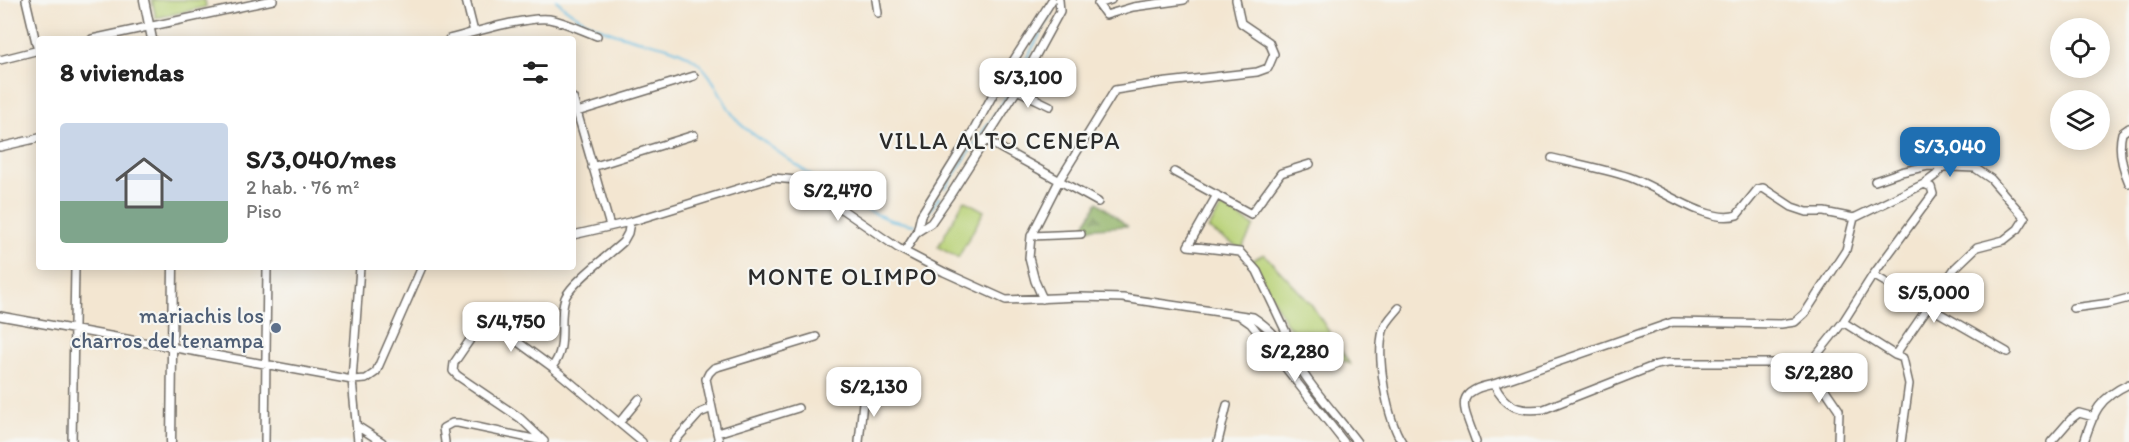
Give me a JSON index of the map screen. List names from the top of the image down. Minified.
{"districts":["VILLA ALTO CENEPA","MONTE OLIMPO"],"places":["mariachis los charros del tenampa"],"page":{"heading":"8 viviendas","price":["S/3,100","S/3,040","S/2,470","S/5,000","S/4,750","S/2,280","S/2,280","S/2,130"],"list":[{"name":"S/3,040/mes","note":"2 hab. · 76 m² · Piso"}]}}
